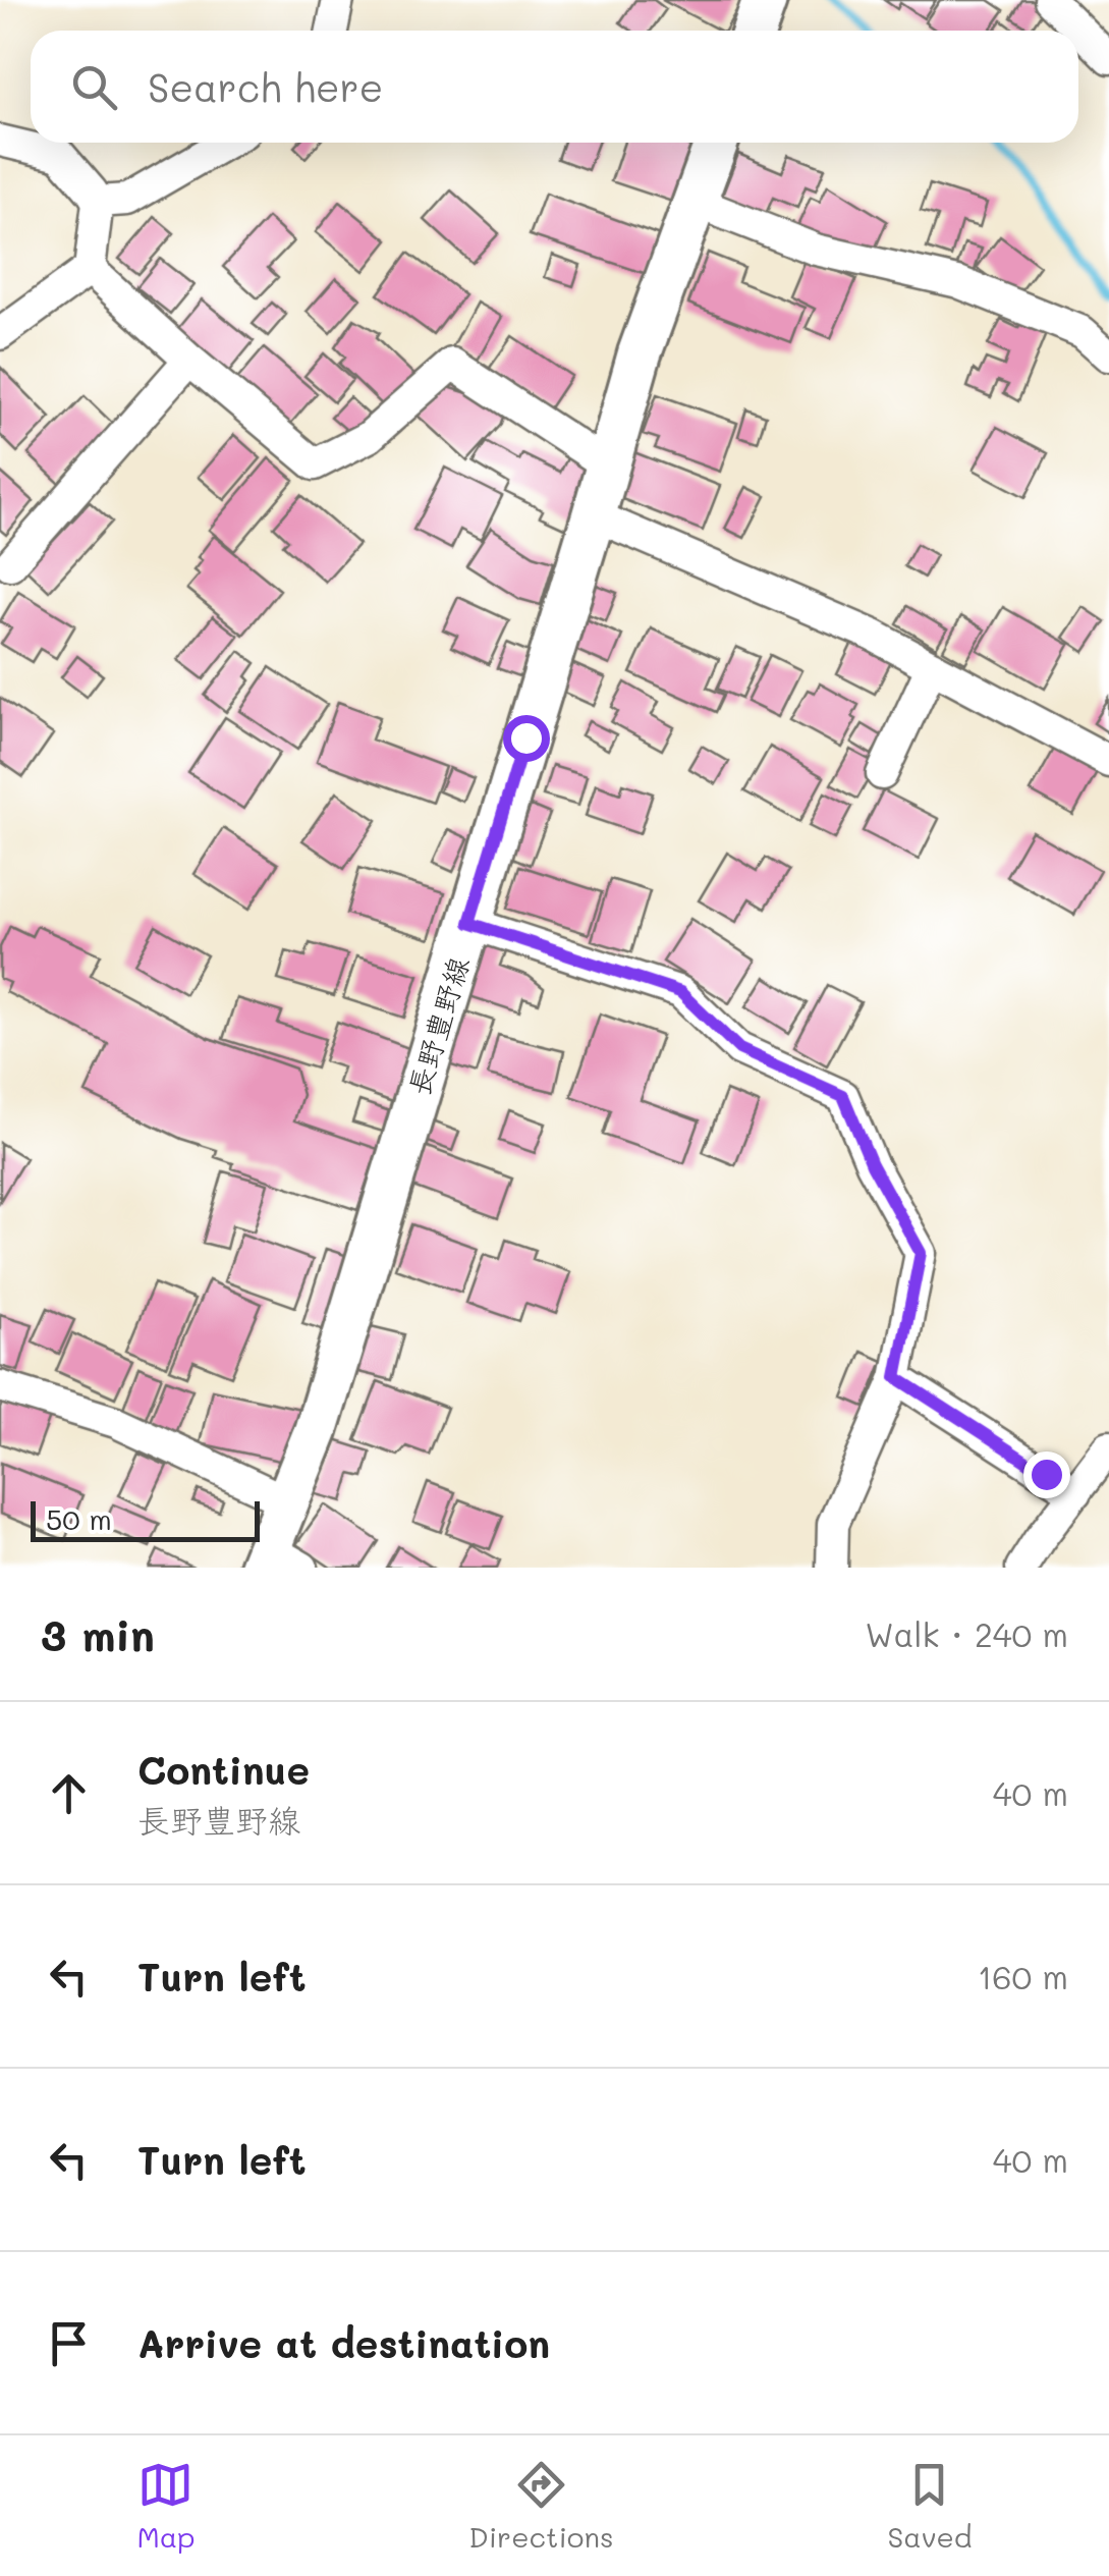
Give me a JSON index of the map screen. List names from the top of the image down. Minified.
{"streets":{"main road":["長野豊野線"]},"scale_bar":"50 m","page":{"search":"Search here","scale":"50 m","heading":["3 min","Walk · 240 m"],"list":[["Continue","長野豊野線","40 m"],["Turn left","160 m"],["Turn left","40 m"],"Arrive at destination"],"nav":["Map","Directions","Saved"]}}
